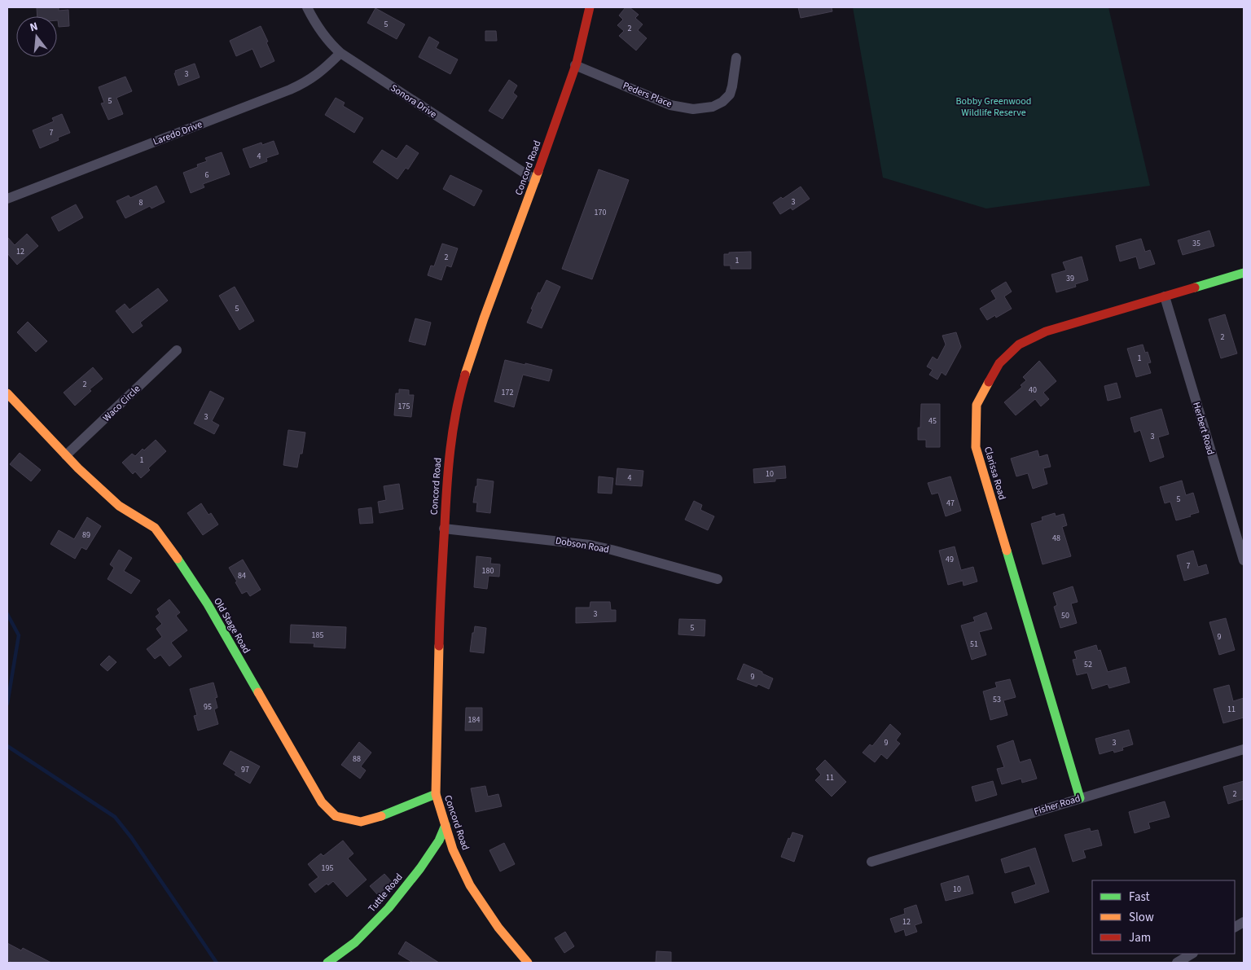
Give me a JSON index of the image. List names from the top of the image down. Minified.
{"streets":{"street":["Peders Place","Sonora Drive","Laredo Drive","Concord Road","Waco Circle","Herbert Road","Clarissa Road","Dobson Road","Old Stage Road","Fisher Road","Tuttle Road"]},"crossings":[["Peders Place","Concord Road"],["Sonora Drive","Laredo Drive"],["Sonora Drive","Concord Road"],["Concord Road","Dobson Road"],["Concord Road","Old Stage Road"],["Concord Road","Tuttle Road"],["Waco Circle","Old Stage Road"],["Herbert Road","Clarissa Road"],["Clarissa Road","Fisher Road"]],"parks":["Bobby Greenwood Wildlife Reserve"],"house_numbers":["5","2","3","5","7","4","6","3","8","170","35","12","2","1","39","5","2","1","2","40","172","175","3","45","3","1","10","4","5","47","89","48","49","7","180","84","3","50","5","185","9","51","52","9","53","95","11","184","9","3","88","97","11","2","195","10","12"],"legend":["Fast","Slow","Jam"],"north":"top"}
